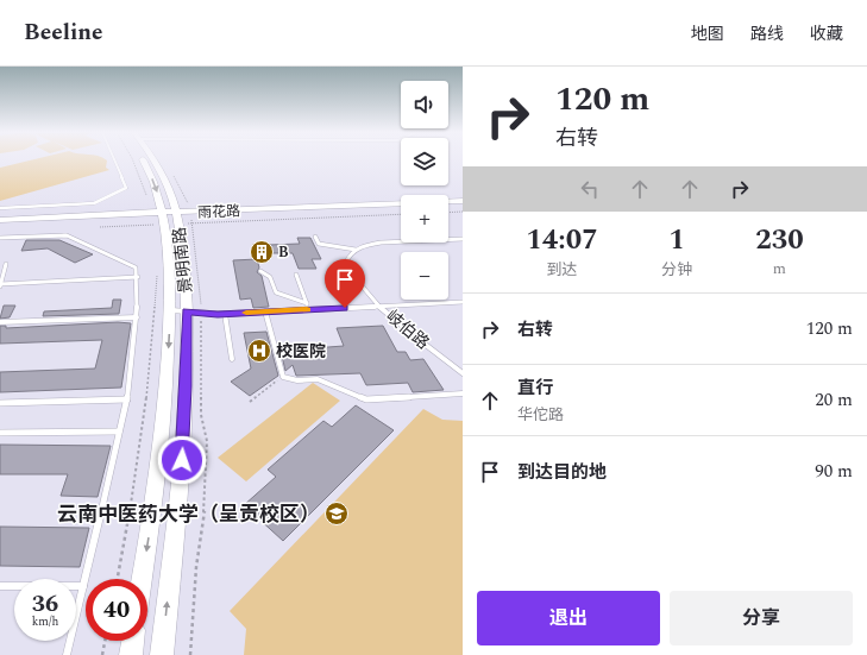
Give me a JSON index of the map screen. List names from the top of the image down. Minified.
{"streets":{"street":["雨花路","景明南路"],"lane":["岐伯路"]},"crossings":[["雨花路","景明南路"]],"places":{"building":["B"],"hospital":["校医院"],"school or university":["云南中医药大学（呈贡校区）"]},"page":{"header":"Beeline","nav":["地图","路线","收藏"],"turn":["120 m","右转"],"map_buttons":["+","−"],"eta":["14:07","到达","1","分钟","230","m"],"list":[{"name":"右转","value":"120 m"},{"name":"直行","note":"华佗路","value":"20 m"},{"name":"到达目的地","value":"90 m"}],"speed":"36 km/h","limit":"40","buttons":["退出","分享"]}}
